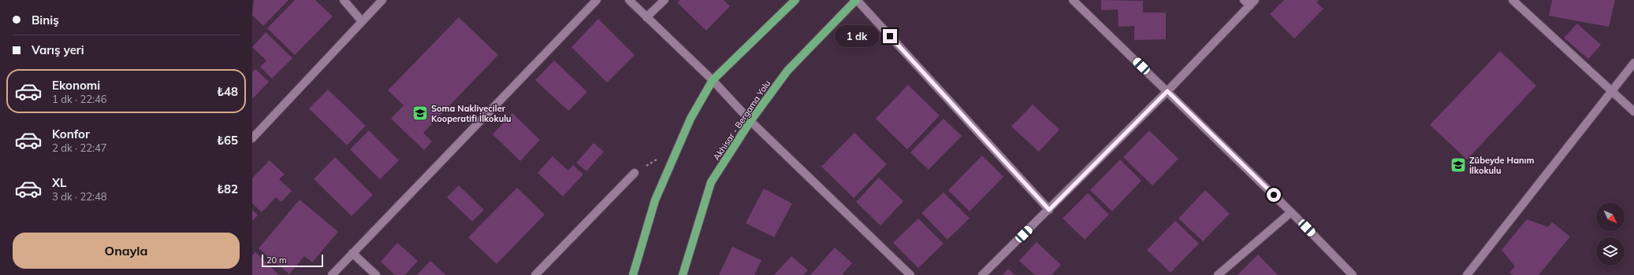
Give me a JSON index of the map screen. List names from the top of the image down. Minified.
{"streets":{"main road":["Akhisar - Bergama Yolu"]},"places":{"school or university":["Soma Nakliyeciler Kooperatifi İlkokulu","Zübeyde Hanım İlkokulu"]},"scale_bar":"20 m","north":"bottom right","page":{"banner":["Biniş","Varış yeri"],"bubble":"1 dk","list":[{"name":"Ekonomi","note":"1 dk · 22:46","value":"₺48"},{"name":"Konfor","note":"2 dk · 22:47","value":"₺65"},{"name":"XL","note":"3 dk · 22:48","value":"₺82"}],"buttons":"Onayla","scale":"20 m"}}
